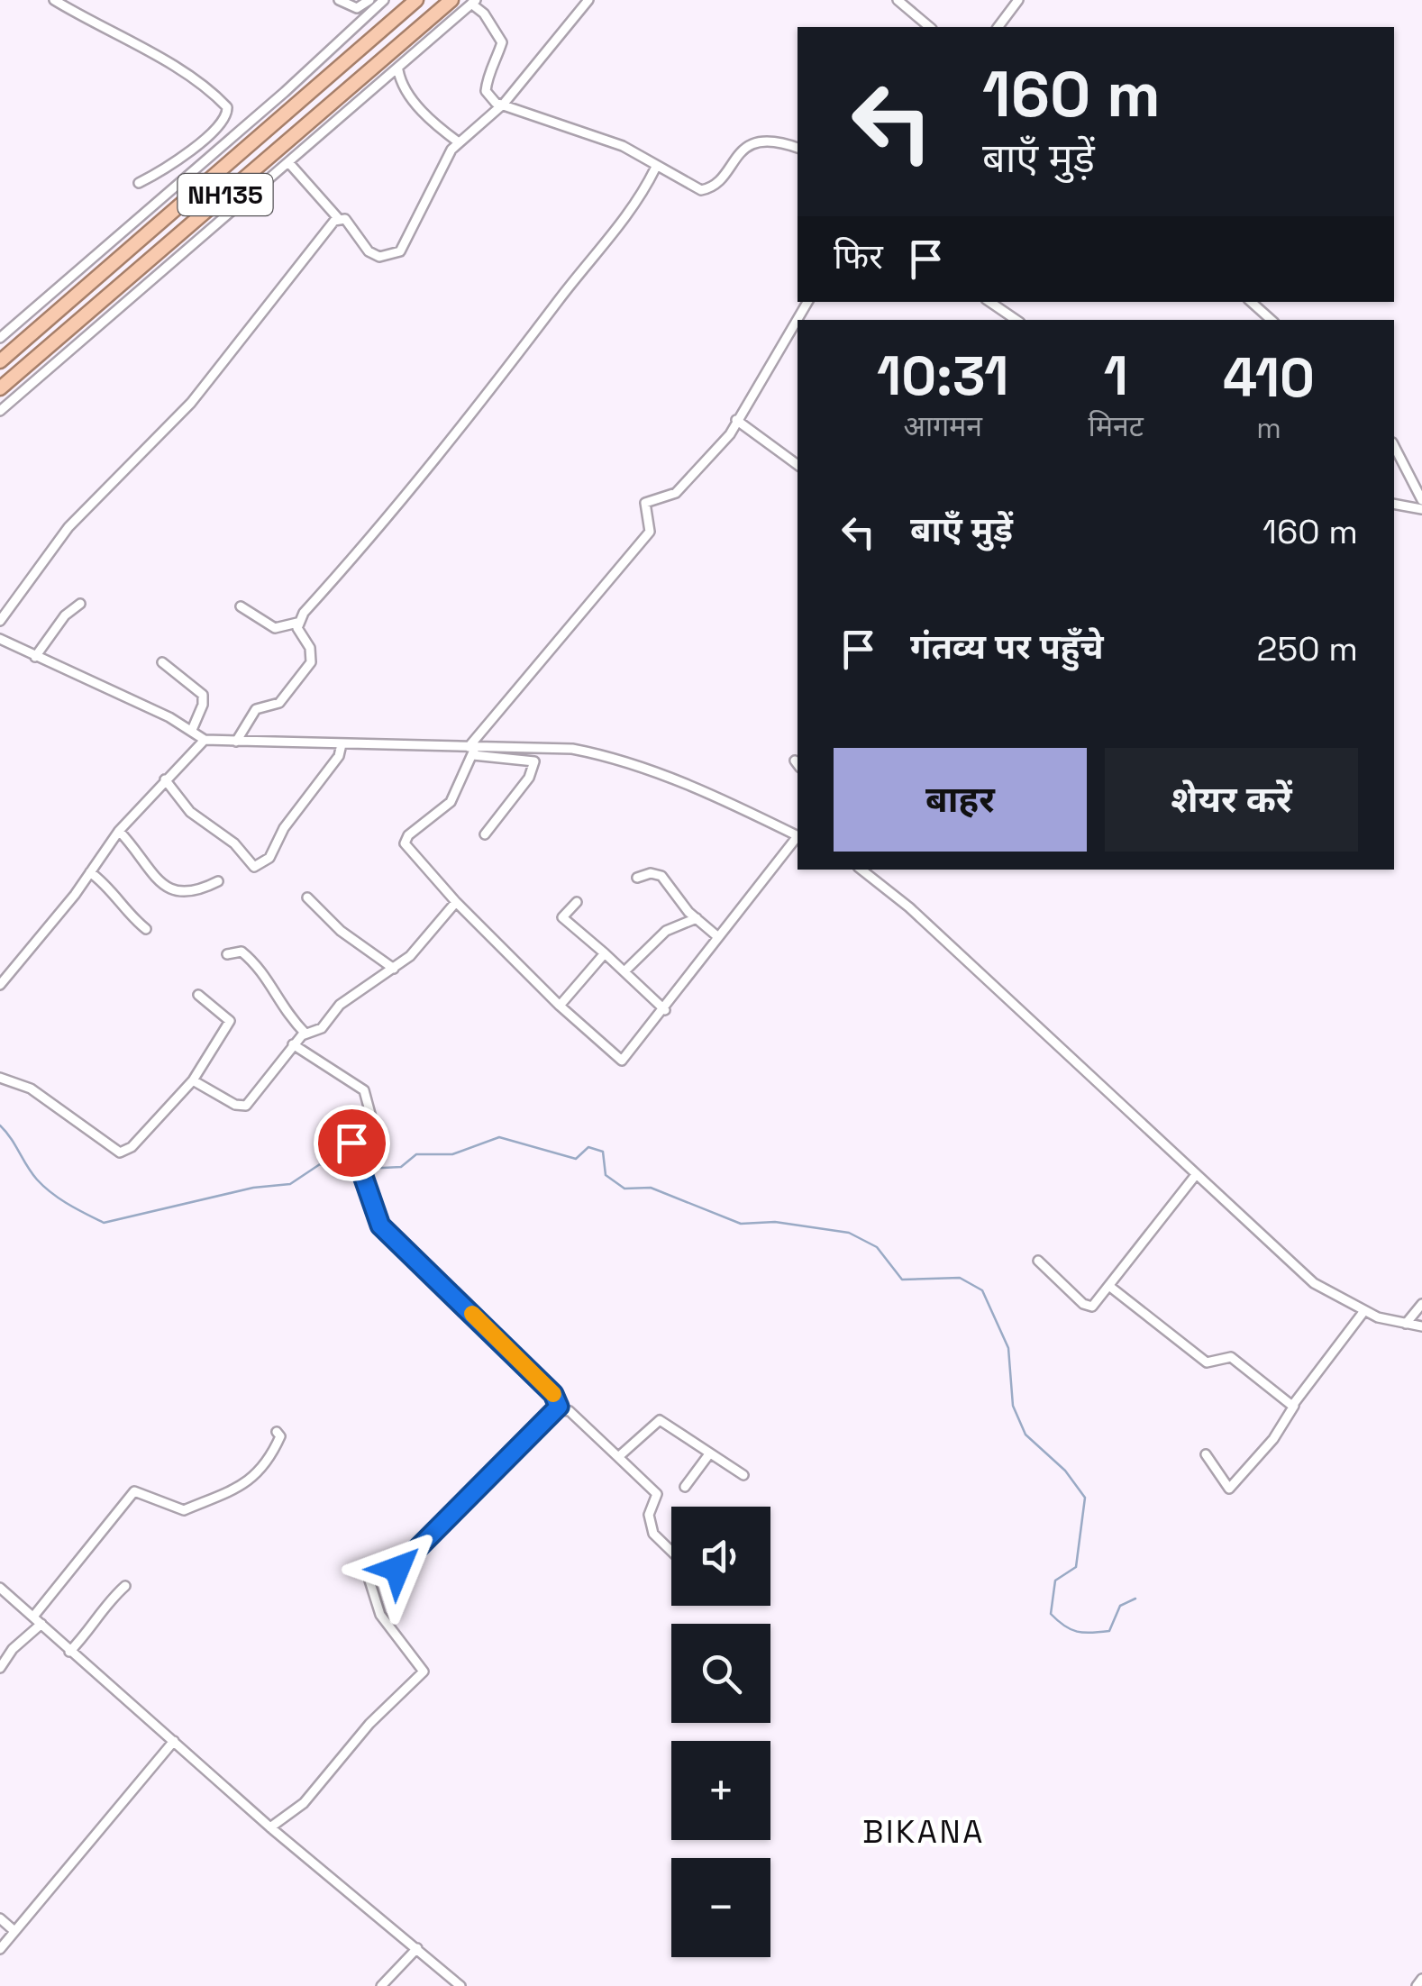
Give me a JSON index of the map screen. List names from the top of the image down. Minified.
{"streets":{"highway":["NH135"]},"districts":["BIKANA"],"page":{"turn":["160 m","बाएँ मुड़ें"],"then":"फिर","eta":["10:31","आगमन","1","मिनट","410","m"],"list":[{"name":"बाएँ मुड़ें","value":"160 m"},{"name":"गंतव्य पर पहुँचे","value":"250 m"}],"buttons":["बाहर","शेयर करें"],"map_buttons":["+","−"]}}
